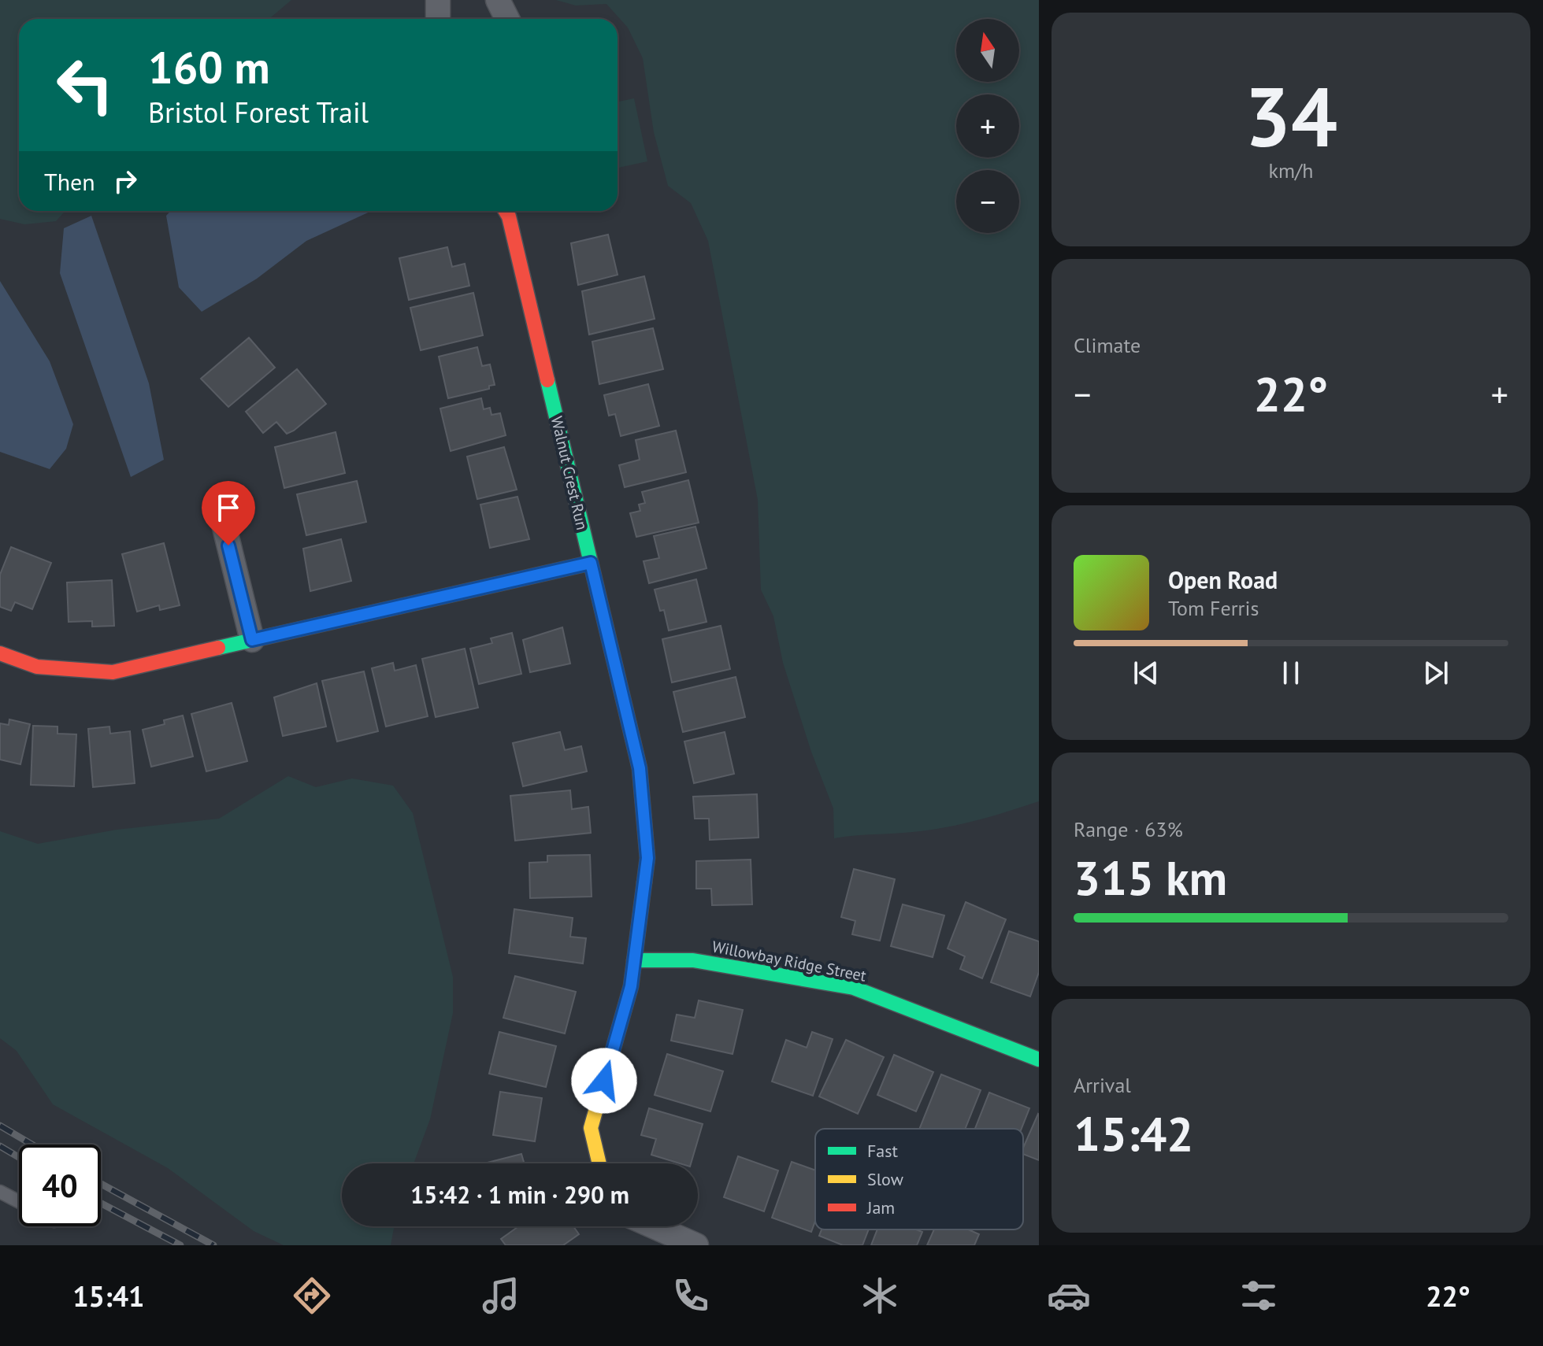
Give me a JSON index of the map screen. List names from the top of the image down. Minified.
{"streets":{"street":["Walnut Crest Run","Willowbay Ridge Street"]},"crossings":[["Walnut Crest Run","Willowbay Ridge Street"]],"legend":["Fast","Slow","Jam"],"north":"top","page":{"tile":[["34","km/h"],"Climate",["Range · 63%","315 km"],["Arrival","15:42"]],"map_buttons":["+","−"],"turn":["160 m","Bristol Forest Trail"],"then":"Then","heat":["−","22°","+"],"song":["Open Road","Tom Ferris"],"limit":"40","trip":"15:42 · 1 min · 290 m","tabs":["15:41","22°"]}}
